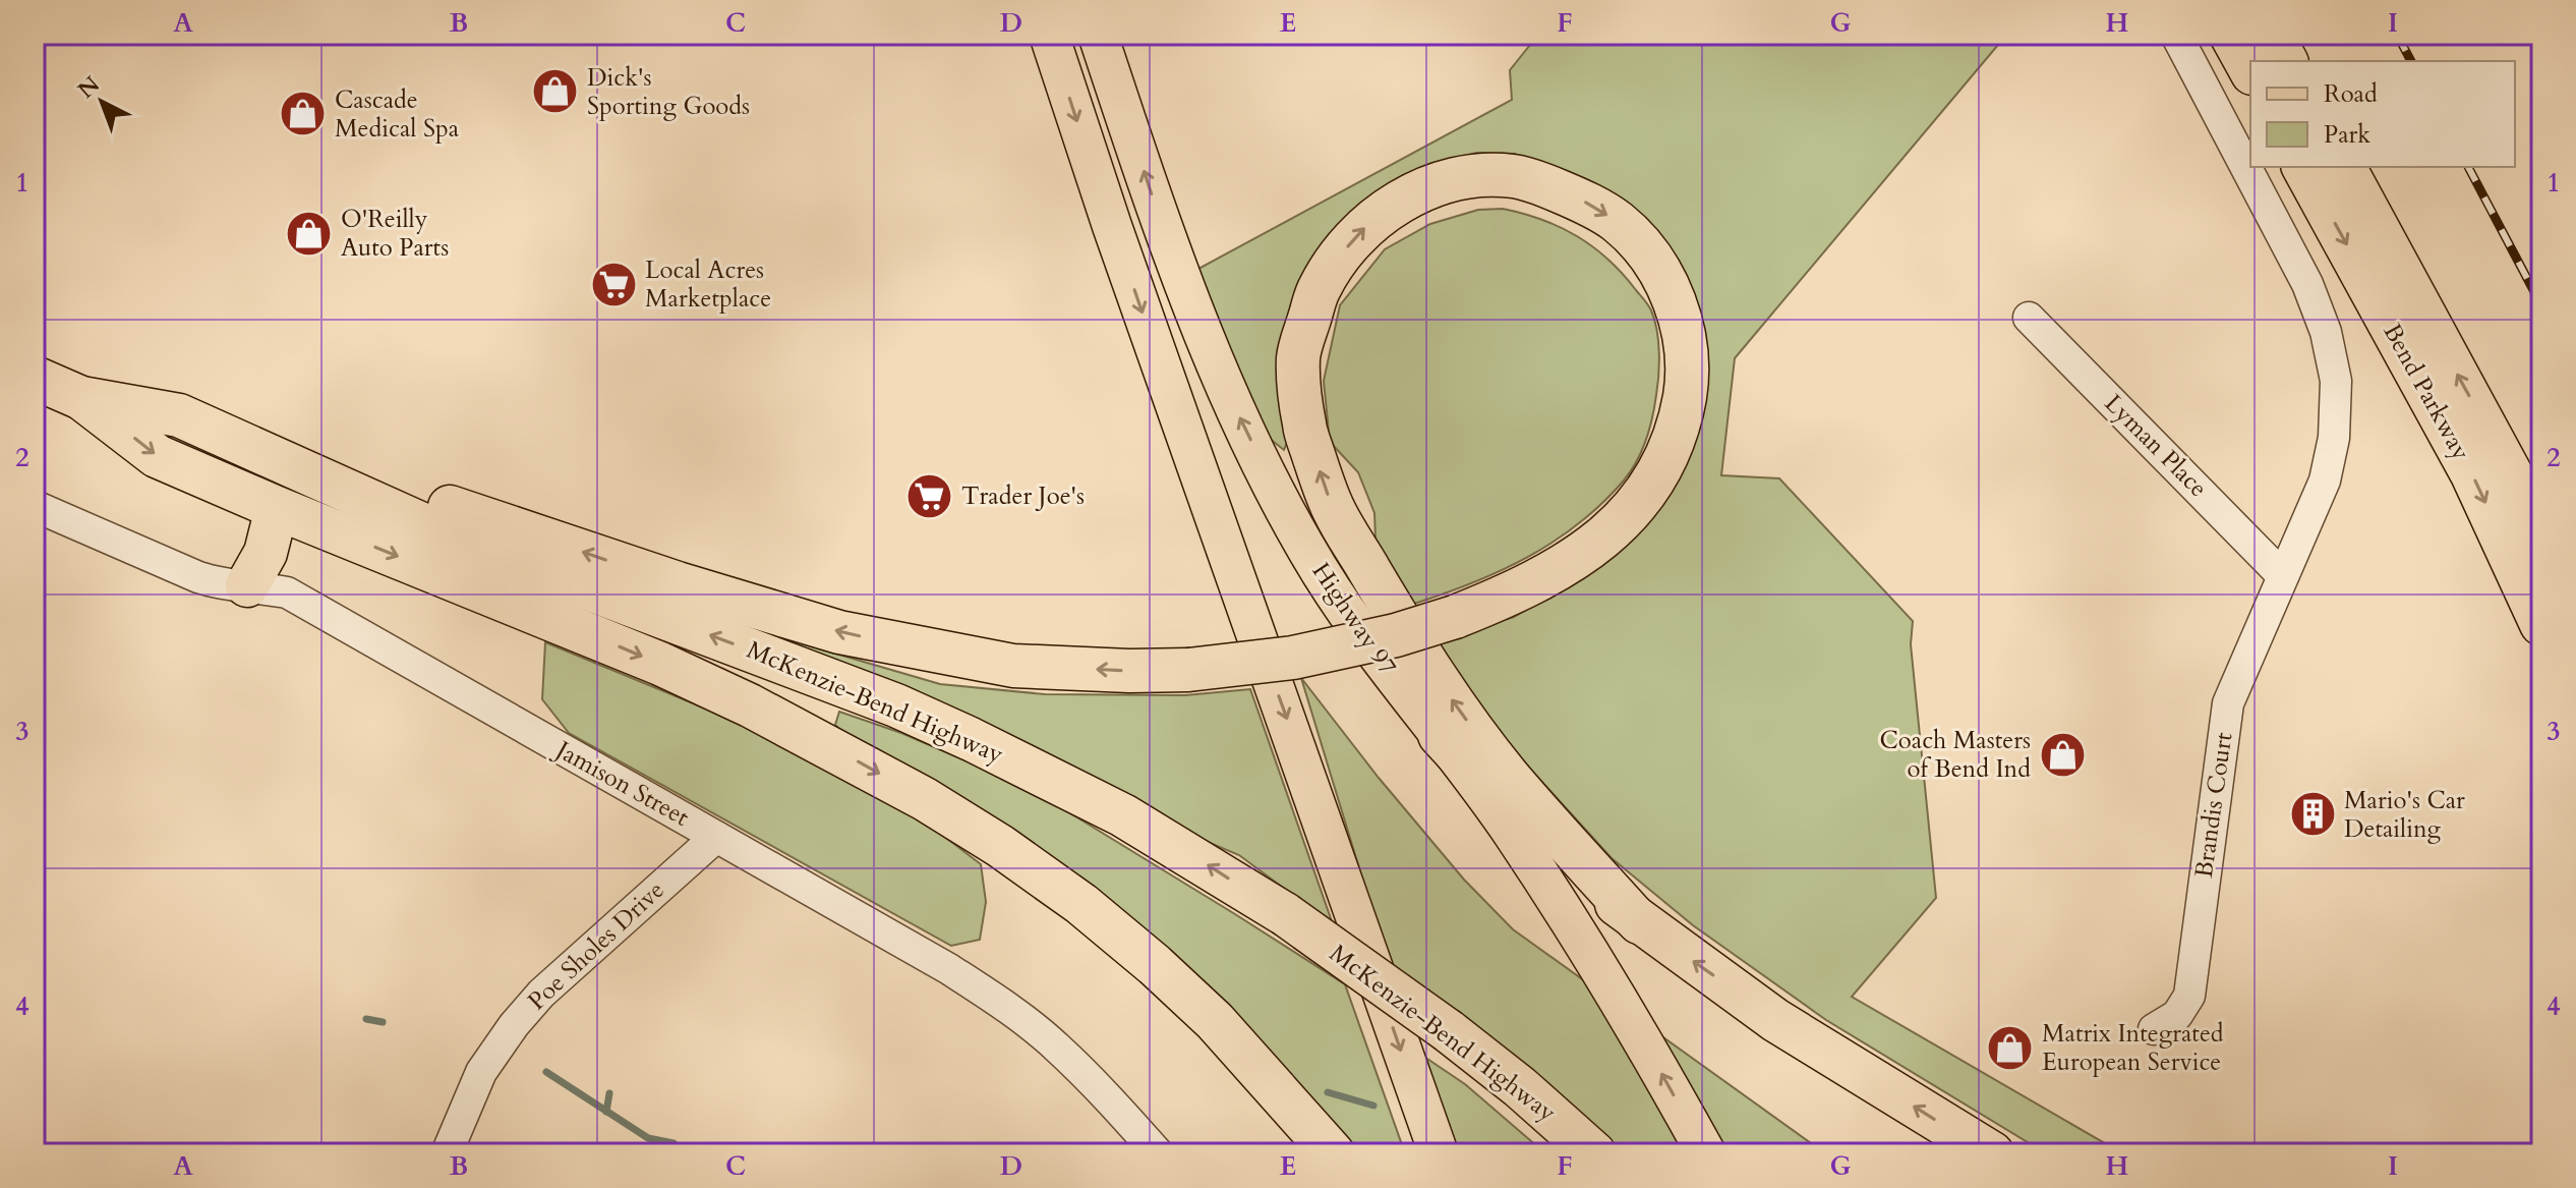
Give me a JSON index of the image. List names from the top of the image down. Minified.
{"streets":{"highway":["Bend Parkway","McKenzie-Bend Highway"],"main road":["Highway 97"],"street":["Lyman Place","Jamison Street","Brandis Court","Poe Sholes Drive"]},"crossings":[["Lyman Place","Brandis Court"],["Jamison Street","Poe Sholes Drive"]],"places":{"shop":["Dick's Sporting Goods","Cascade Medical Spa","O'Reilly Auto Parts","Coach Masters of Bend Ind","Matrix Integrated European Service"],"supermarket":["Local Acres Marketplace","Trader Joe's"],"building":["Mario's Car Detailing"]},"legend":["Road","Park"],"north":"top left","grid":{"columns":["A","B","C","D","E","F","G","H","I"],"rows":["1","2","3","4"]}}
